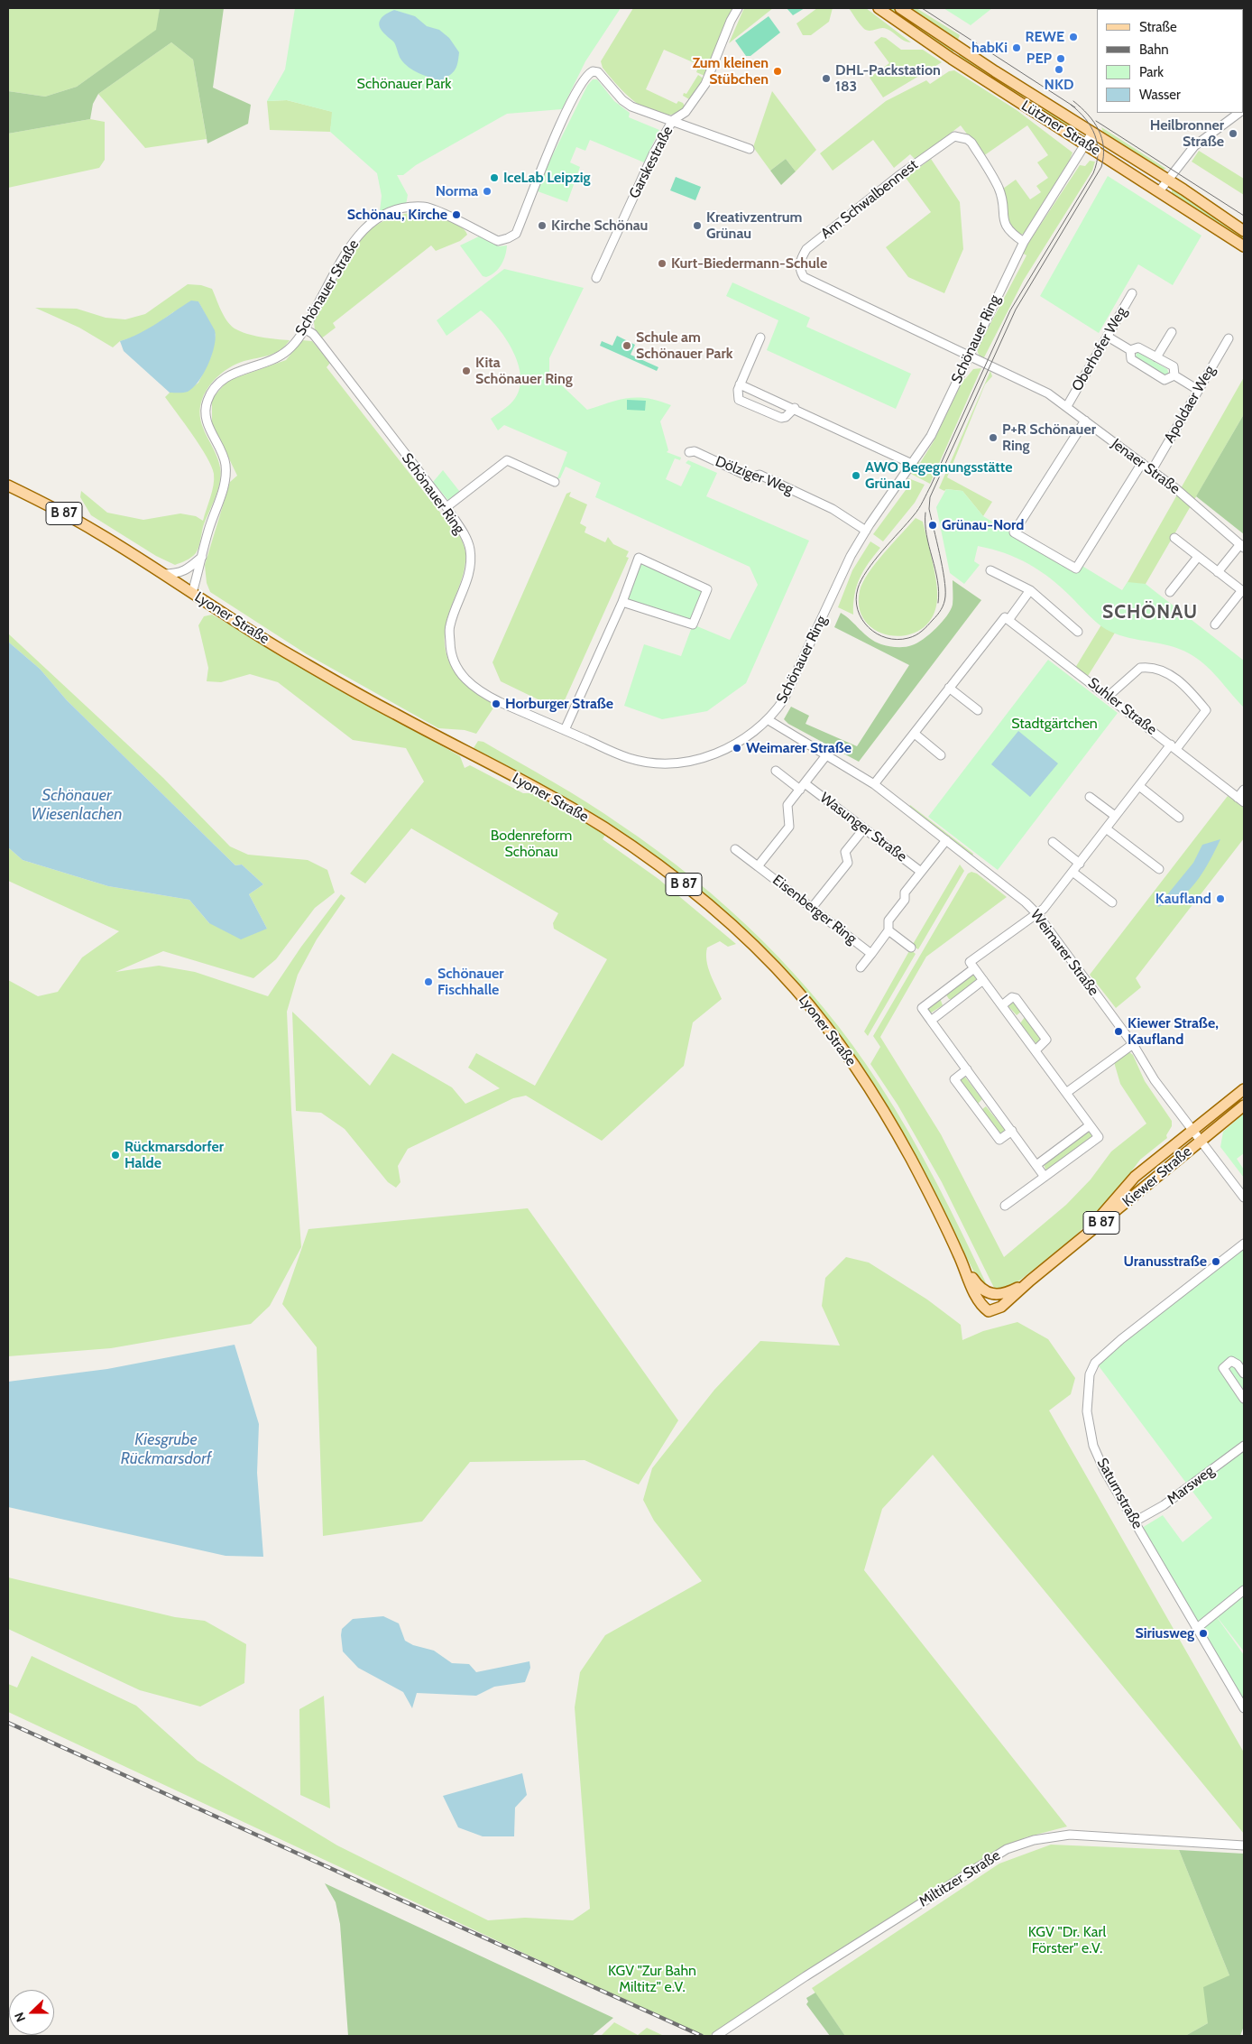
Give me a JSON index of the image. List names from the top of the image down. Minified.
{"streets":{"main road":["Lützner Straße","B 87","Lyoner Straße","Kiewer Straße"],"street":["Garskestraße","Am Schwalbennest","Schönauer Straße","Schönauer Ring","Oberhofer Weg","Apoldaer Weg","Jenaer Straße","Dölziger Weg","Suhler Straße","Wasunger Straße","Eisenberger Ring","Weimarer Straße","Marsweg","Saturnstraße","Miltitzer Straße"]},"crossings":[["Lützner Straße","Schönauer Ring"],["Garskestraße","Schönauer Straße"],["Am Schwalbennest","Schönauer Ring"],["Am Schwalbennest","Jenaer Straße"],["Schönauer Straße","Schönauer Ring"],["Schönauer Straße","Lyoner Straße"],["Schönauer Ring","Jenaer Straße"],["Schönauer Ring","Dölziger Weg"],["Schönauer Ring","Weimarer Straße"],["Oberhofer Weg","Jenaer Straße"],["Apoldaer Weg","Jenaer Straße"],["Lyoner Straße","Kiewer Straße"],["Wasunger Straße","Eisenberger Ring"],["Eisenberger Ring","Weimarer Straße"],["Weimarer Straße","Kiewer Straße"],["Marsweg","Saturnstraße"]],"districts":["SCHÖNAU"],"water":["Schönauer Wiesenlachen","Kiesgrube Rückmarsdorf"],"parks":["Schönauer Park","Stadtgärtchen","Bodenreform Schönau","KGV \"Dr. Karl Förster\" e.V.","KGV \"Zur Bahn Miltitz\" e.V."],"places":["REWE","habKi","PEP","NKD","Zum kleinen Stübchen","DHL-Packstation 183","Heilbronner Straße","IceLab Leipzig","Norma","Schönau, Kirche","Kirche Schönau","Kreativzentrum Grünau","Kurt-Biedermann-Schule","Schule am Schönauer Park","Kita Schönauer Ring","P+R Schönauer Ring","AWO Begegnungsstätte Grünau","Grünau-Nord","Horburger Straße","Weimarer Straße","Kaufland","Schönauer Fischhalle","Kiewer Straße, Kaufland","Rückmarsdorfer Halde","Uranusstraße","Siriusweg"],"legend":["Straße","Bahn","Park","Wasser"],"north":"left"}
